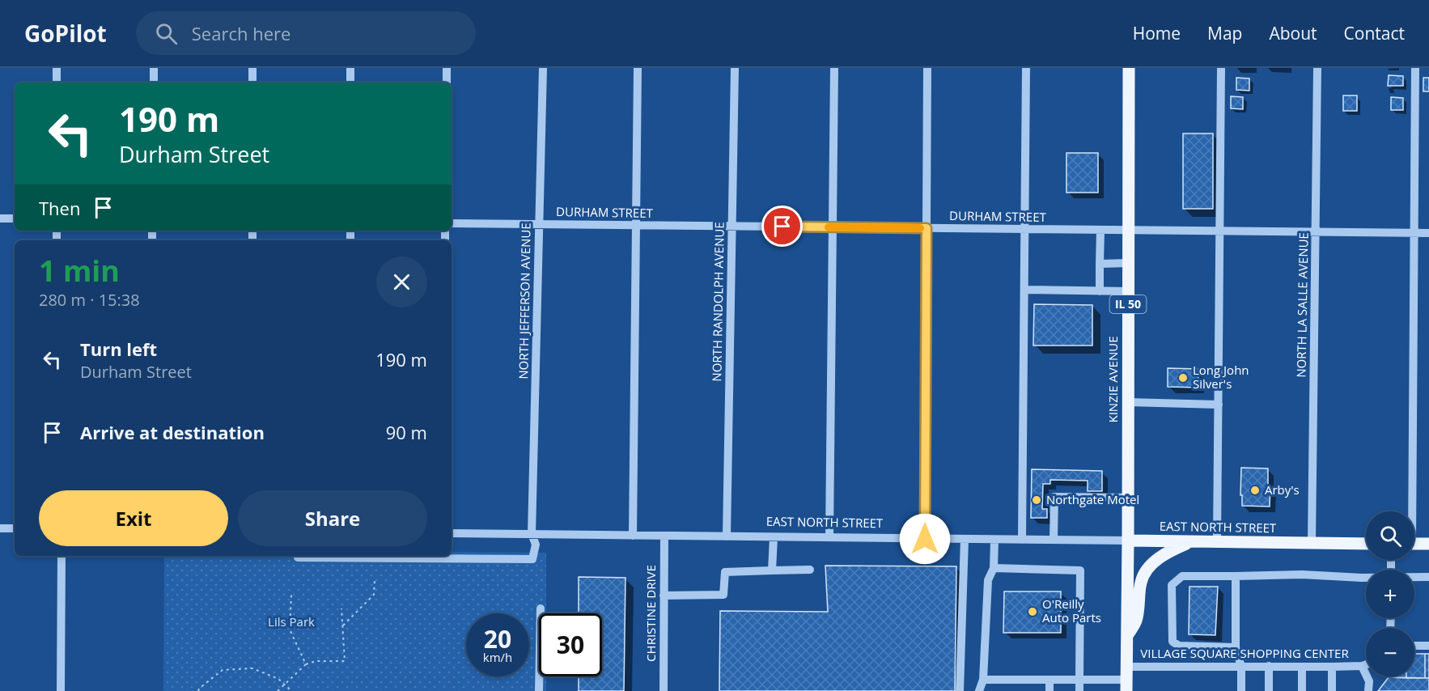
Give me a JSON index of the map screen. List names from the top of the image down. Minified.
{"streets":{"main road":["IL 50","KINZIE AVENUE","EAST NORTH STREET"],"street":["DURHAM STREET","NORTH JEFFERSON AVENUE","NORTH RANDOLPH AVENUE","NORTH LA SALLE AVENUE","CHRISTINE DRIVE","VILLAGE SQUARE SHOPPING CENTER"]},"crossings":[["DURHAM STREET","NORTH JEFFERSON AVENUE"],["DURHAM STREET","NORTH RANDOLPH AVENUE"],["DURHAM STREET","NORTH LA SALLE AVENUE"],["DURHAM STREET","KINZIE AVENUE"],["NORTH JEFFERSON AVENUE","EAST NORTH STREET"],["NORTH RANDOLPH AVENUE","EAST NORTH STREET"],["NORTH LA SALLE AVENUE","EAST NORTH STREET"],["KINZIE AVENUE","EAST NORTH STREET"],["KINZIE AVENUE","VILLAGE SQUARE SHOPPING CENTER"],["EAST NORTH STREET","CHRISTINE DRIVE"]],"parks":["Lils Park"],"places":["Long John Silver's","Arby's","Northgate Motel","O'Reilly Auto Parts"],"page":{"header":"GoPilot","search":"Search here","nav":["Home","Map","About","Contact"],"turn":["190 m","Durham Street"],"then":"Then","heading":["1 min","280 m · 15:38"],"list":[{"name":"Turn left","note":"Durham Street","value":"190 m"},{"name":"Arrive at destination","value":"90 m"}],"buttons":["Exit","Share"],"map_buttons":["+","−"],"speed":"20 km/h","limit":"30"}}
